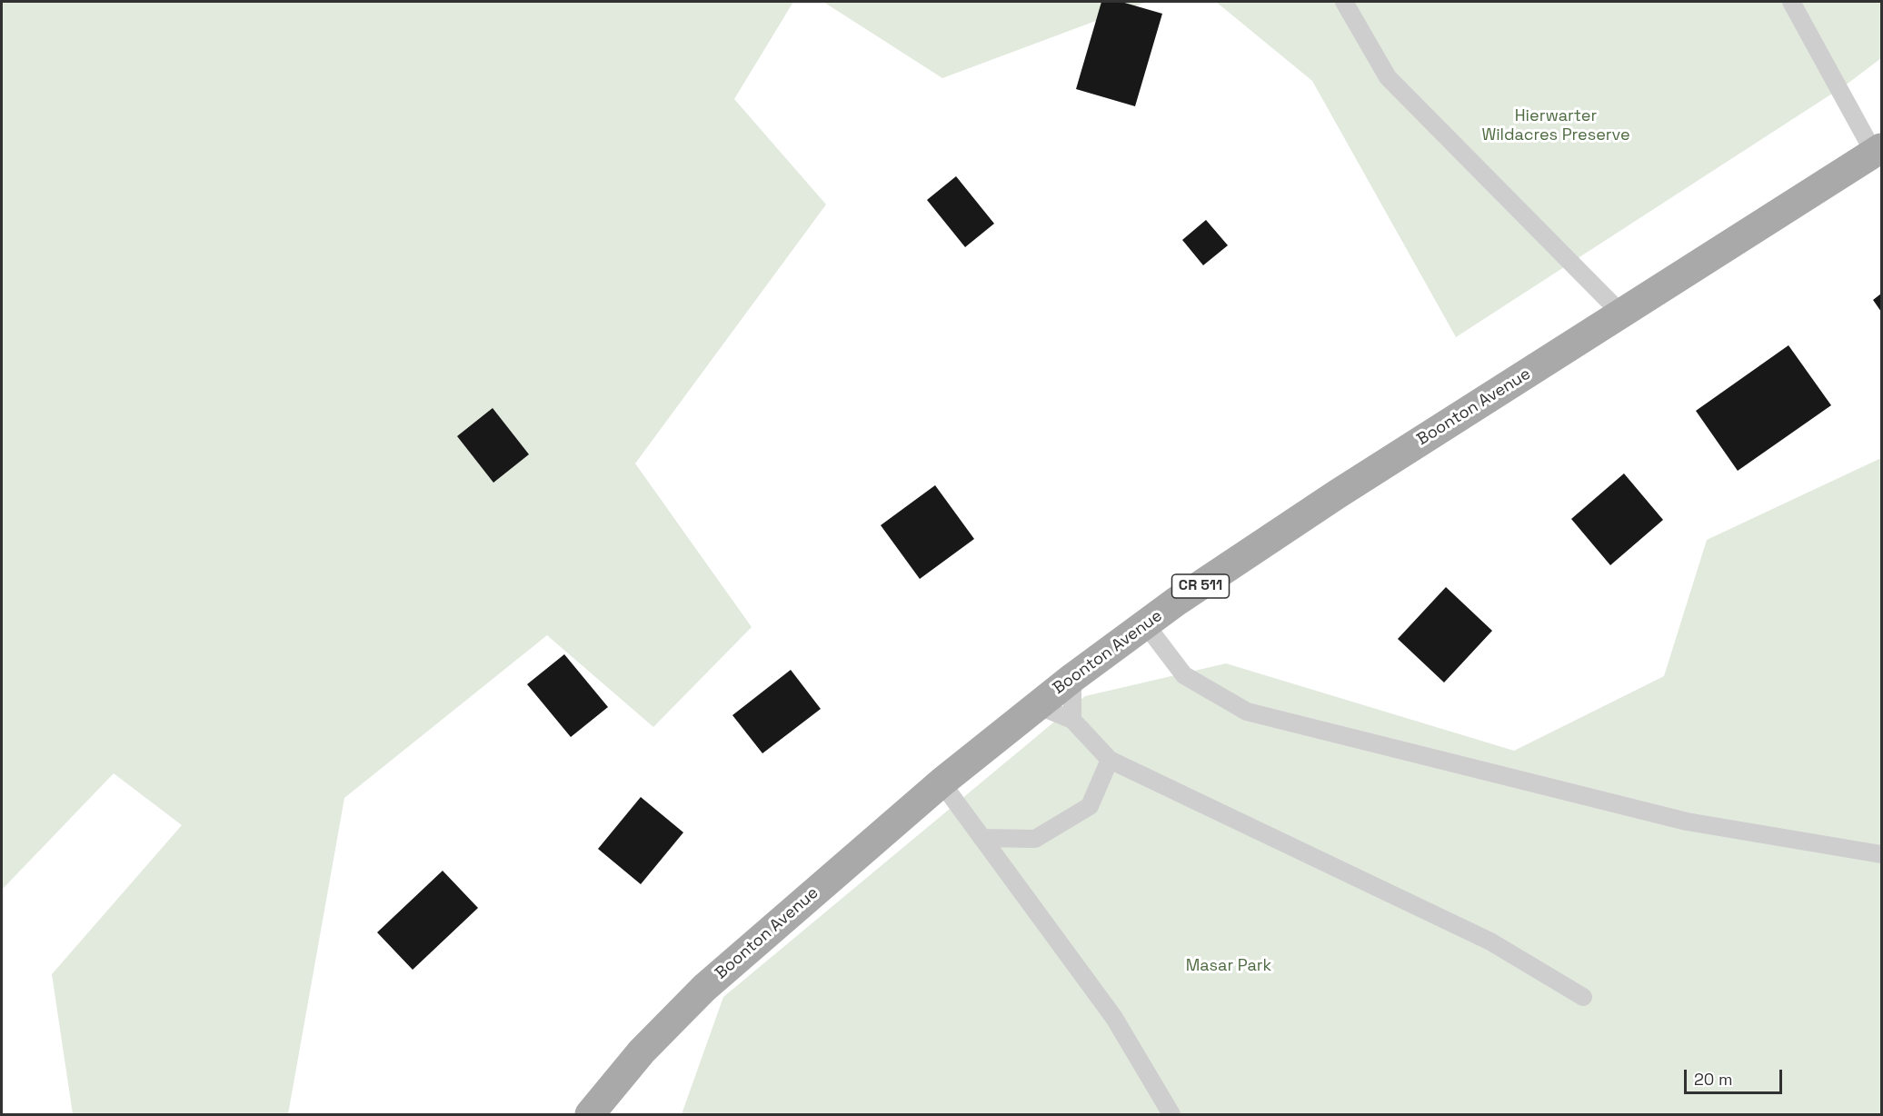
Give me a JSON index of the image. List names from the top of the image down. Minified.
{"streets":{"main road":["Boonton Avenue","CR 511"]},"parks":["Hierwarter Wildacres Preserve","Masar Park"],"scale_bar":"20 m"}
